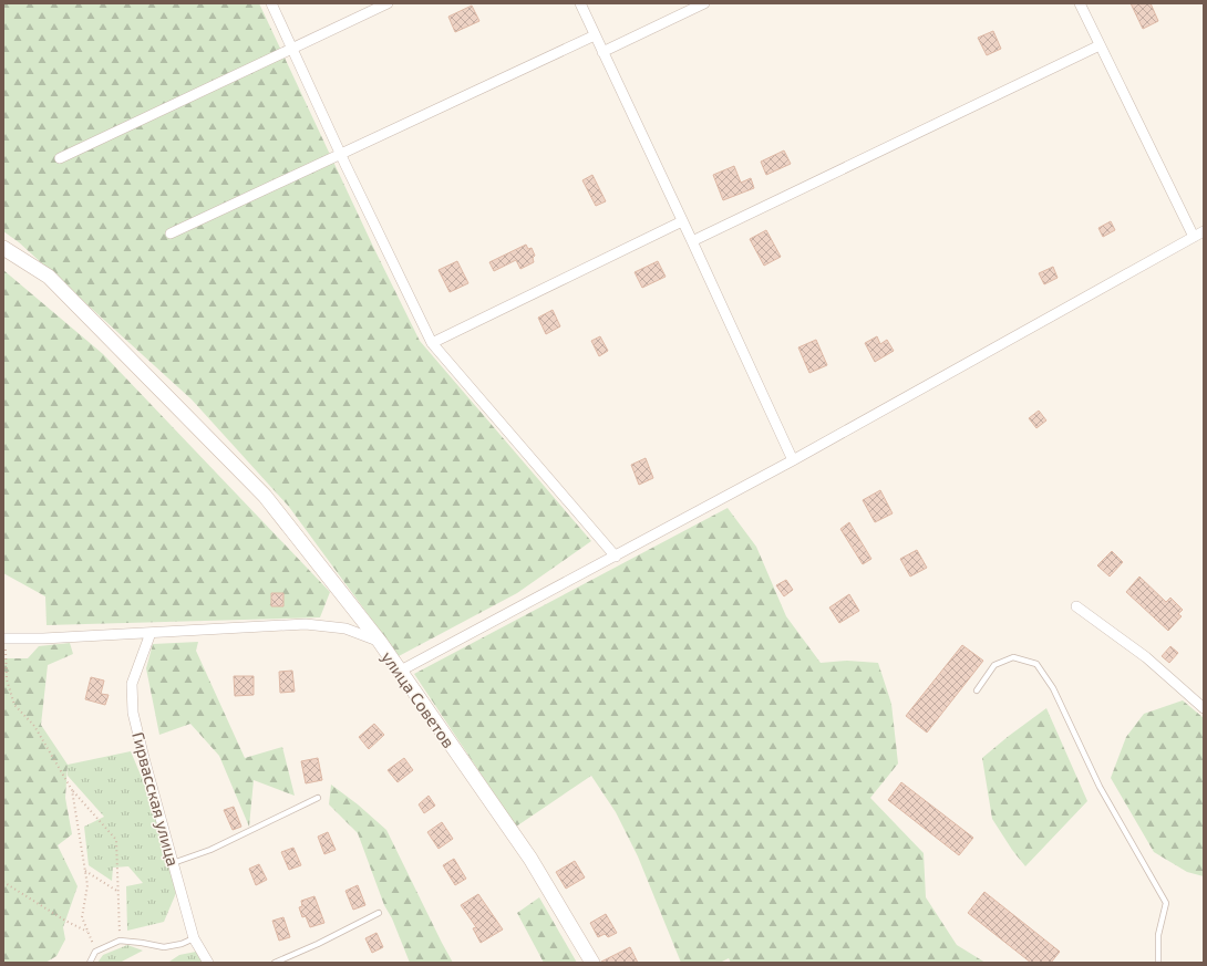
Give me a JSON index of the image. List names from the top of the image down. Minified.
{"streets":{"main road":["улица Советов"],"street":["Гирвасская улица"]},"crossings":[["улица Советов","Гирвасская улица"]]}
